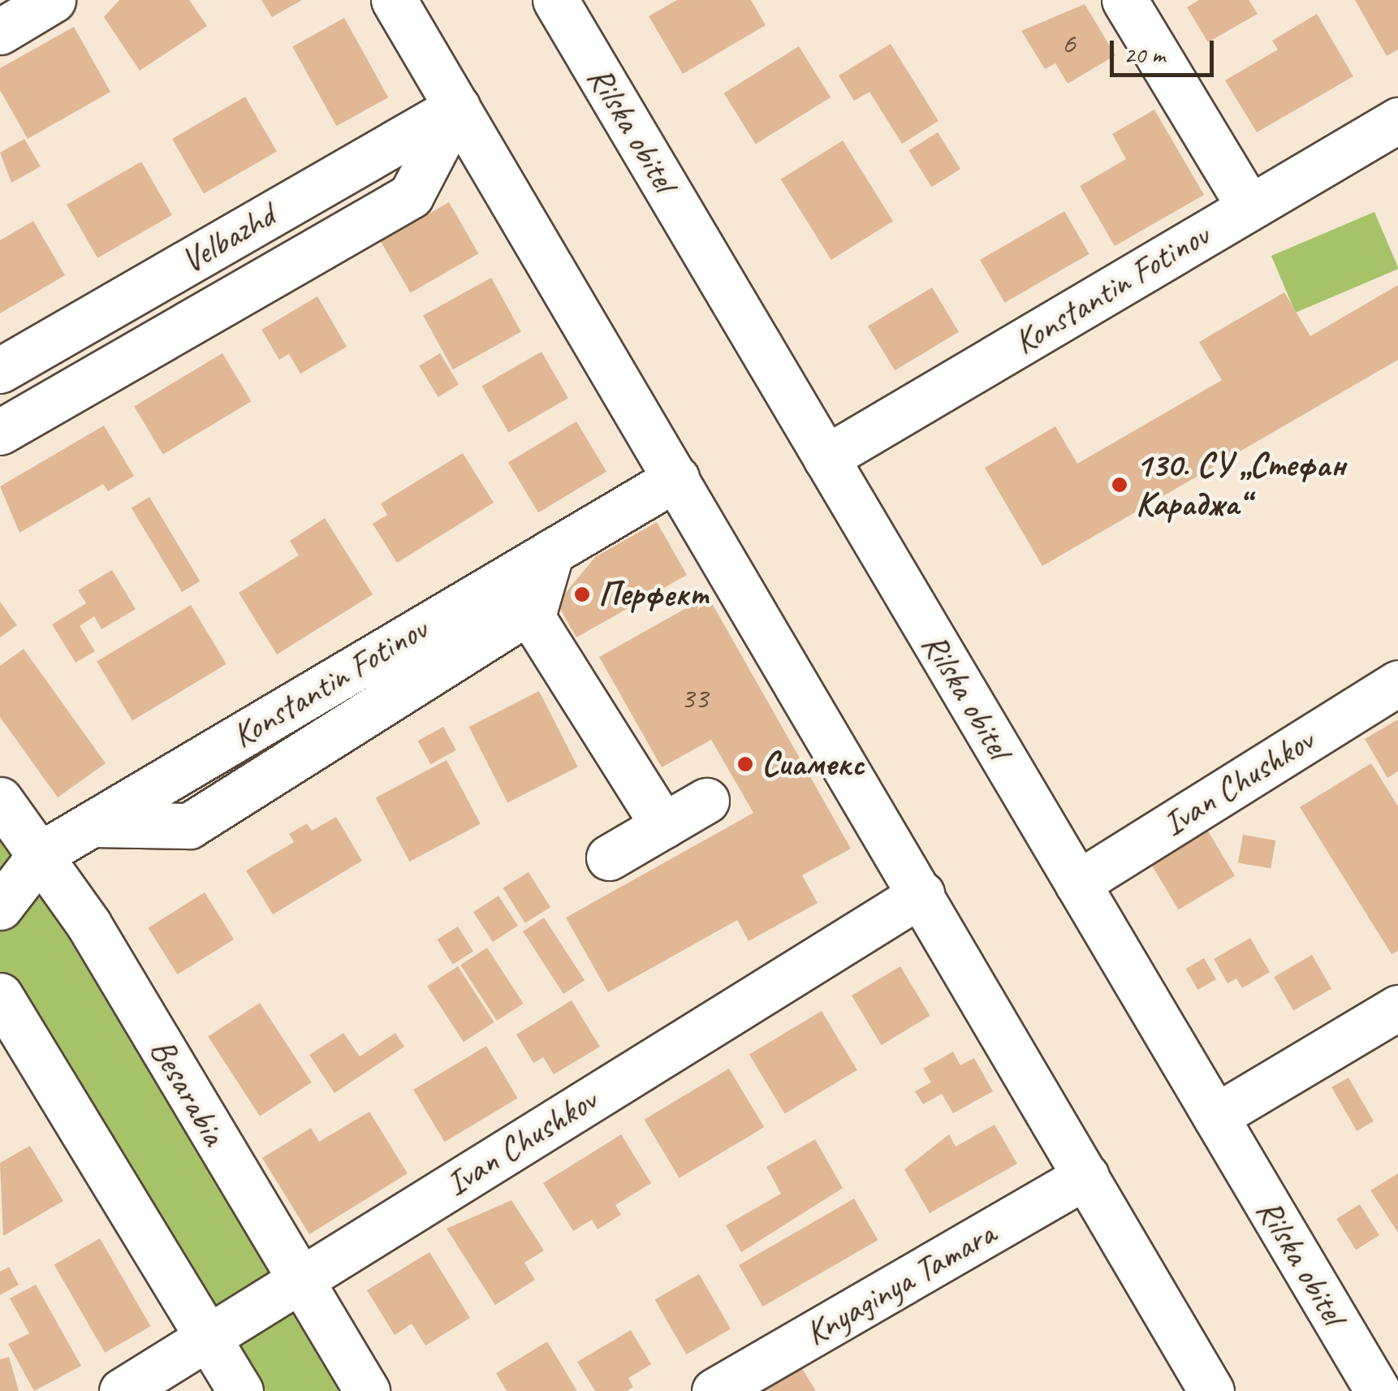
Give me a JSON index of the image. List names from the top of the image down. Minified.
{"streets":{"street":["Rilska obitel","Velbazhd","Konstantin Fotinov","Ivan Chushkov","Besarabia","Knyaginya Tamara"]},"crossings":[["Rilska obitel","Konstantin Fotinov"],["Rilska obitel","Ivan Chushkov"],["Konstantin Fotinov","Besarabia"],["Ivan Chushkov","Besarabia"]],"places":["130. СУ „Стефан Караджа“","Перфект","Сиамекс"],"house_numbers":["6","33"],"scale_bar":"20 m"}
